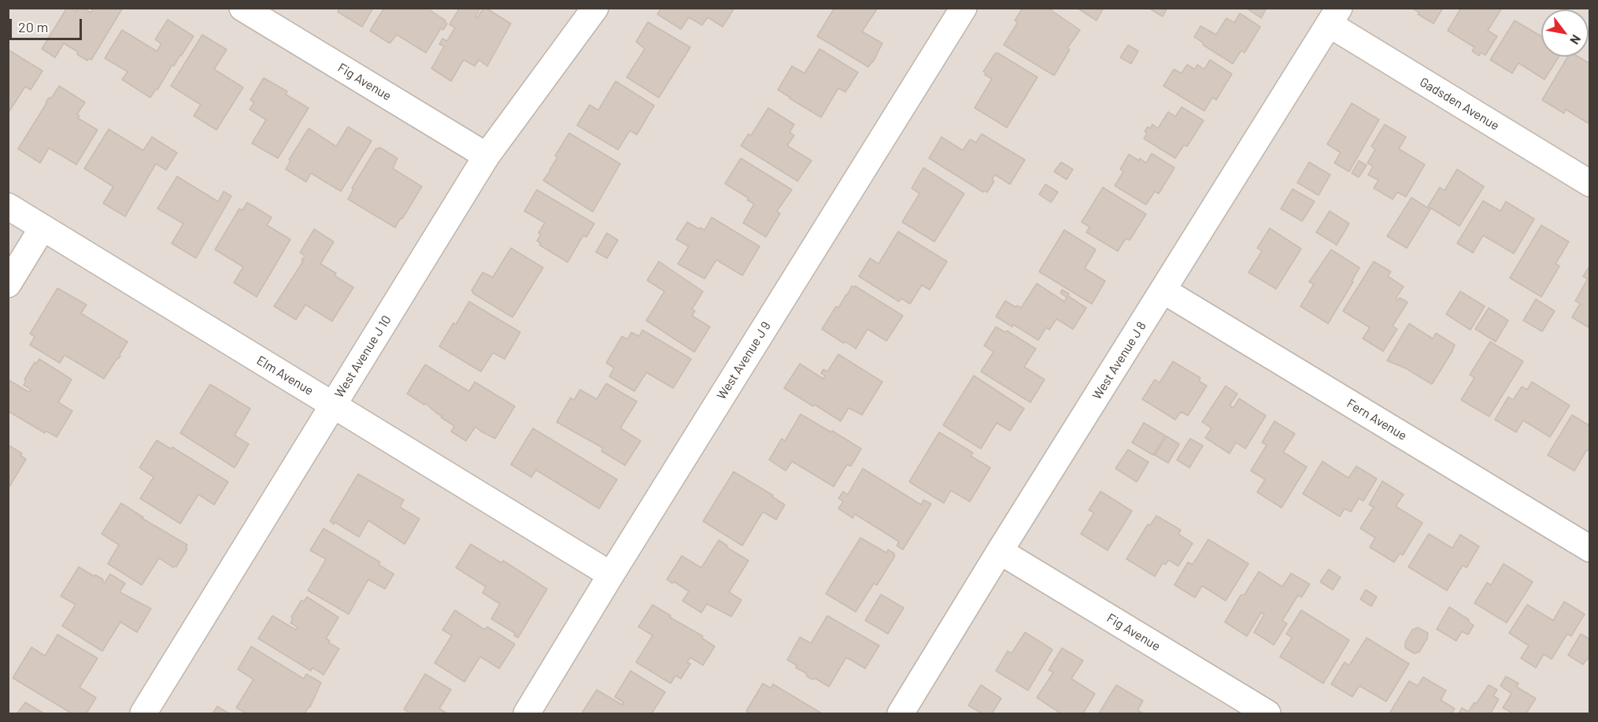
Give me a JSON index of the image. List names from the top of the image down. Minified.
{"streets":{"street":["Fig Avenue","Gadsden Avenue","West Avenue J 10","West Avenue J 9","West Avenue J 8","Elm Avenue","Fern Avenue"]},"crossings":[["Fig Avenue","West Avenue J 10"],["Fig Avenue","West Avenue J 8"],["Gadsden Avenue","West Avenue J 8"],["West Avenue J 10","Elm Avenue"],["West Avenue J 9","Elm Avenue"],["West Avenue J 8","Fern Avenue"]],"scale_bar":"20 m","north":"bottom right"}
